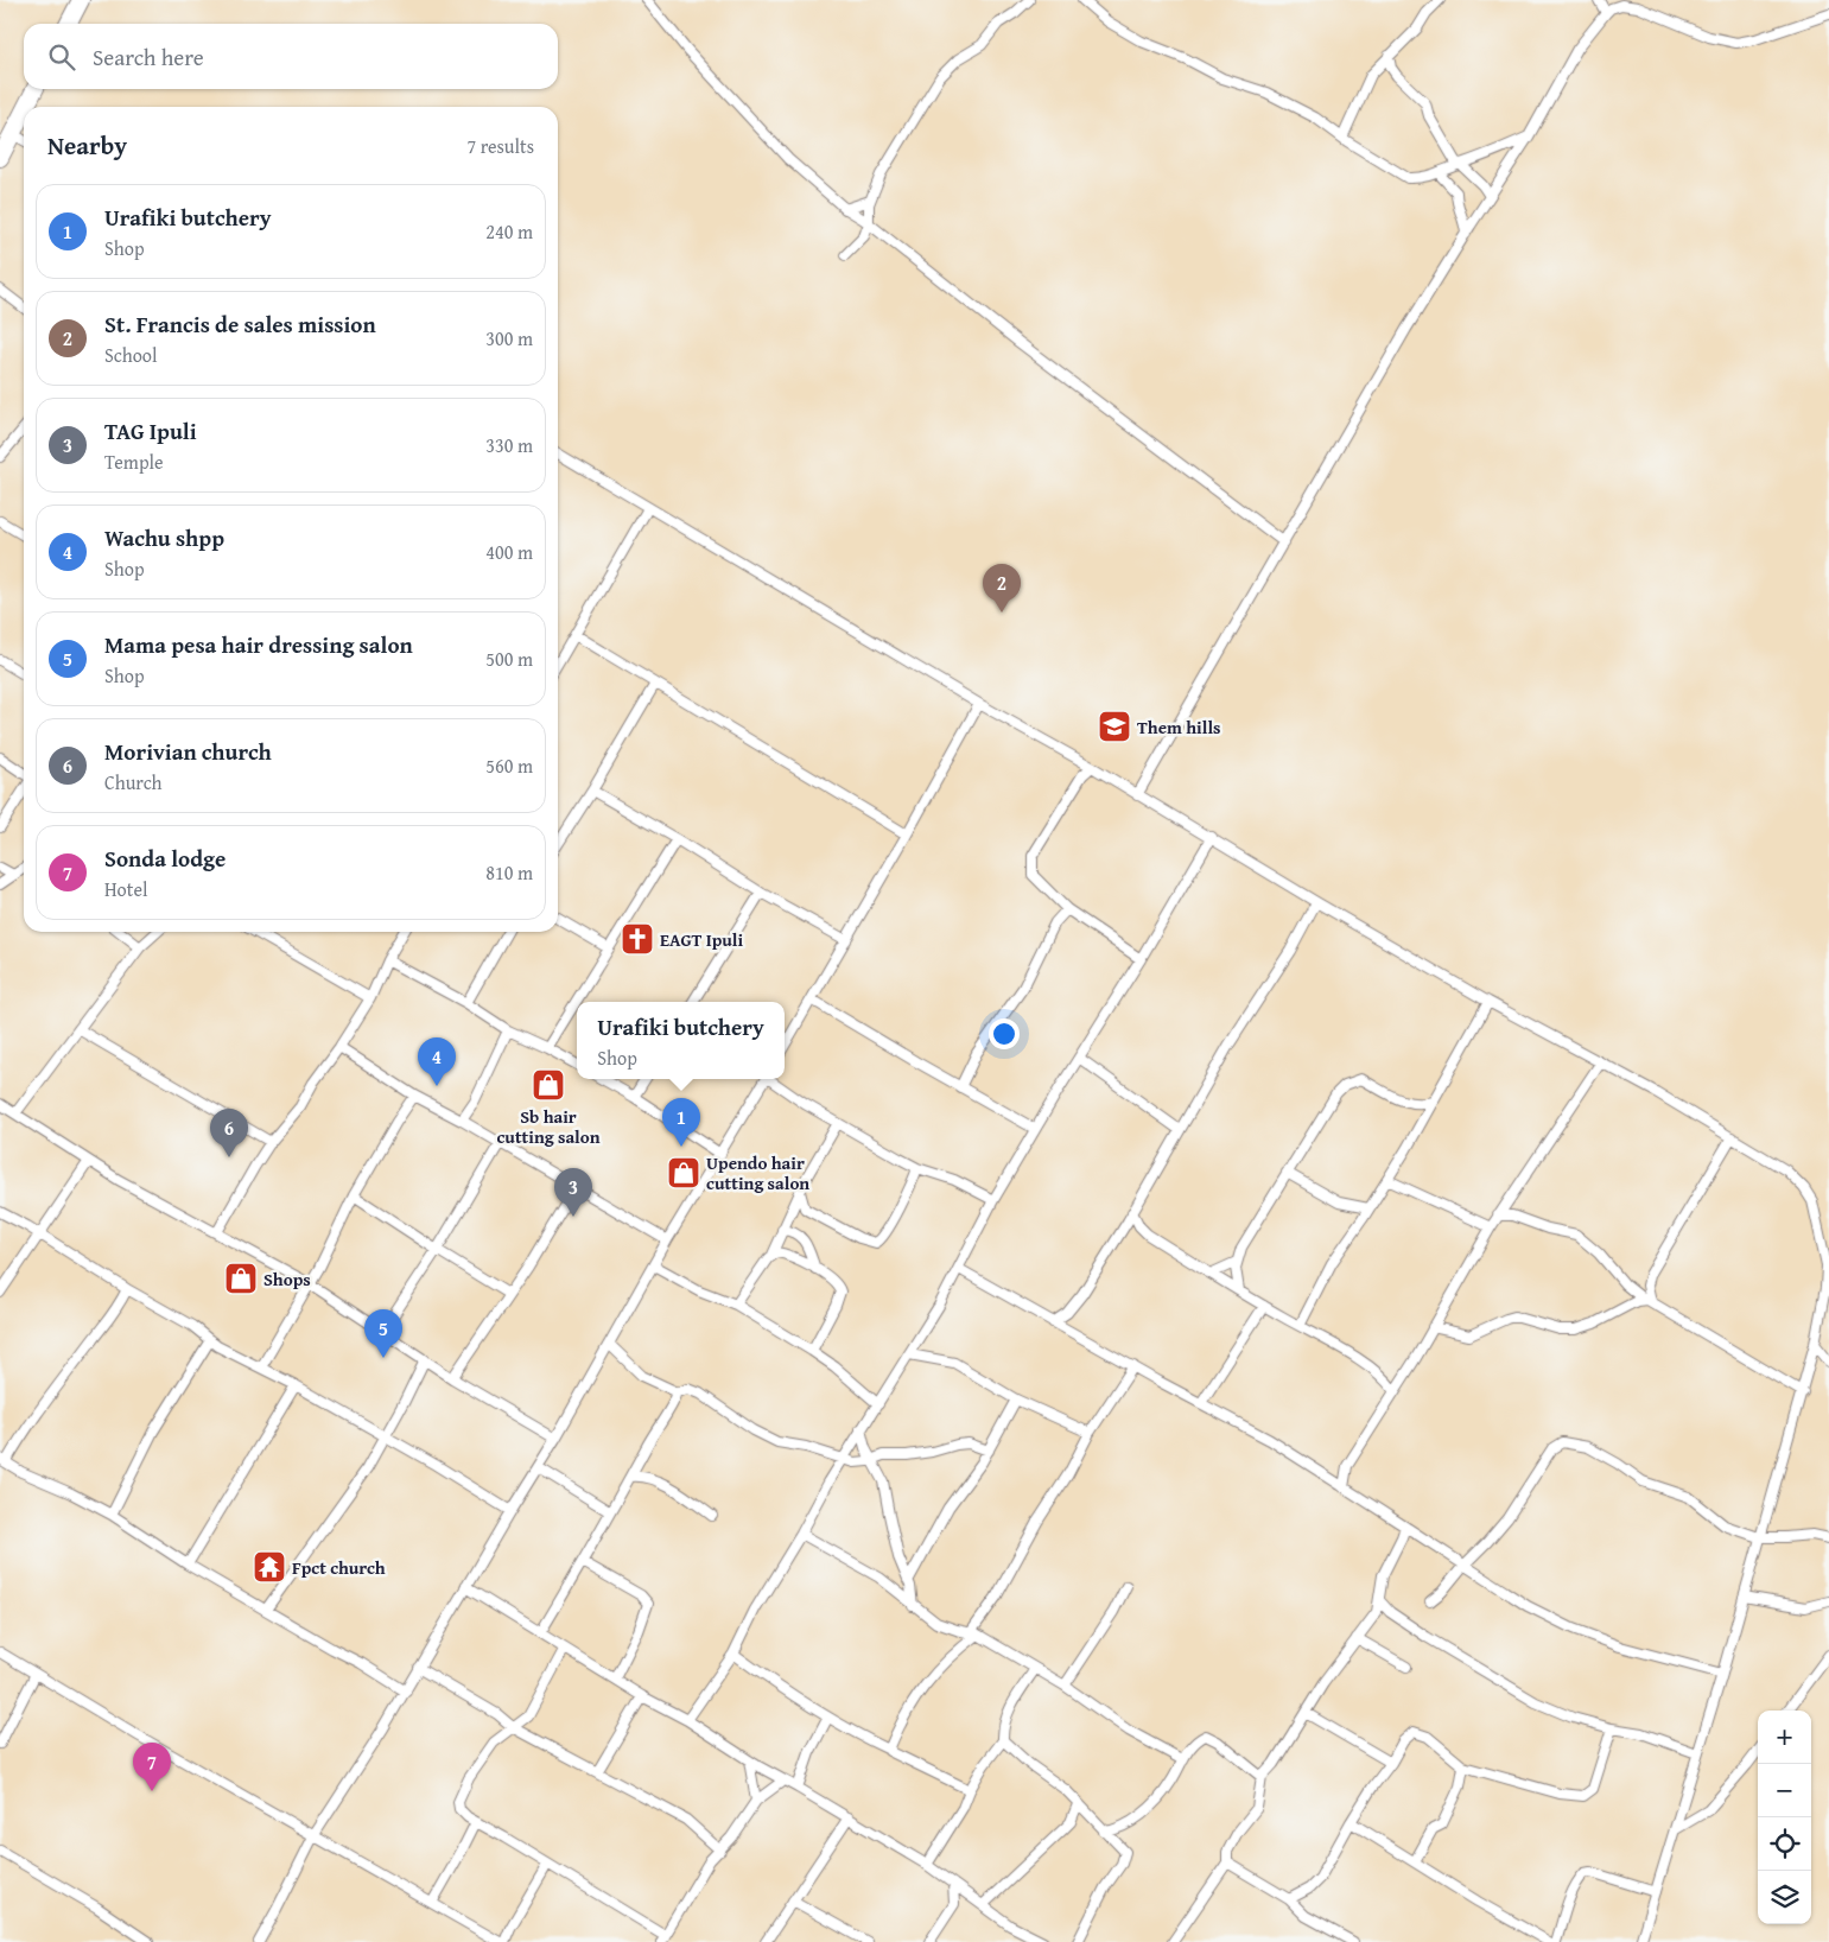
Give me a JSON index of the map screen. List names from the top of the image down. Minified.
{"places":{"school or university":["Them hills"],"church":["EAGT Ipuli"],"shop":["Sb hair cutting salon","Upendo hair cutting salon","Shops"],"temple":["Fpct church"]},"page":{"search":"Search here","heading":["Nearby","7 results"],"list":[{"mark":"1","name":"Urafiki butchery","note":"Shop","value":"240 m"},{"mark":"2","name":"St. Francis de sales mission","note":"School","value":"300 m"},{"mark":"3","name":"TAG Ipuli","note":"Temple","value":"330 m"},{"mark":"4","name":"Wachu shpp","note":"Shop","value":"400 m"},{"mark":"5","name":"Mama pesa hair dressing salon","note":"Shop","value":"500 m"},{"mark":"6","name":"Morivian church","note":"Church","value":"560 m"},{"mark":"7","name":"Sonda lodge","note":"Hotel","value":"810 m"}],"pins":["2","4","1","6","3","5","7"],"popup":["Urafiki butchery","Shop"],"map_buttons":["+","−"]}}
